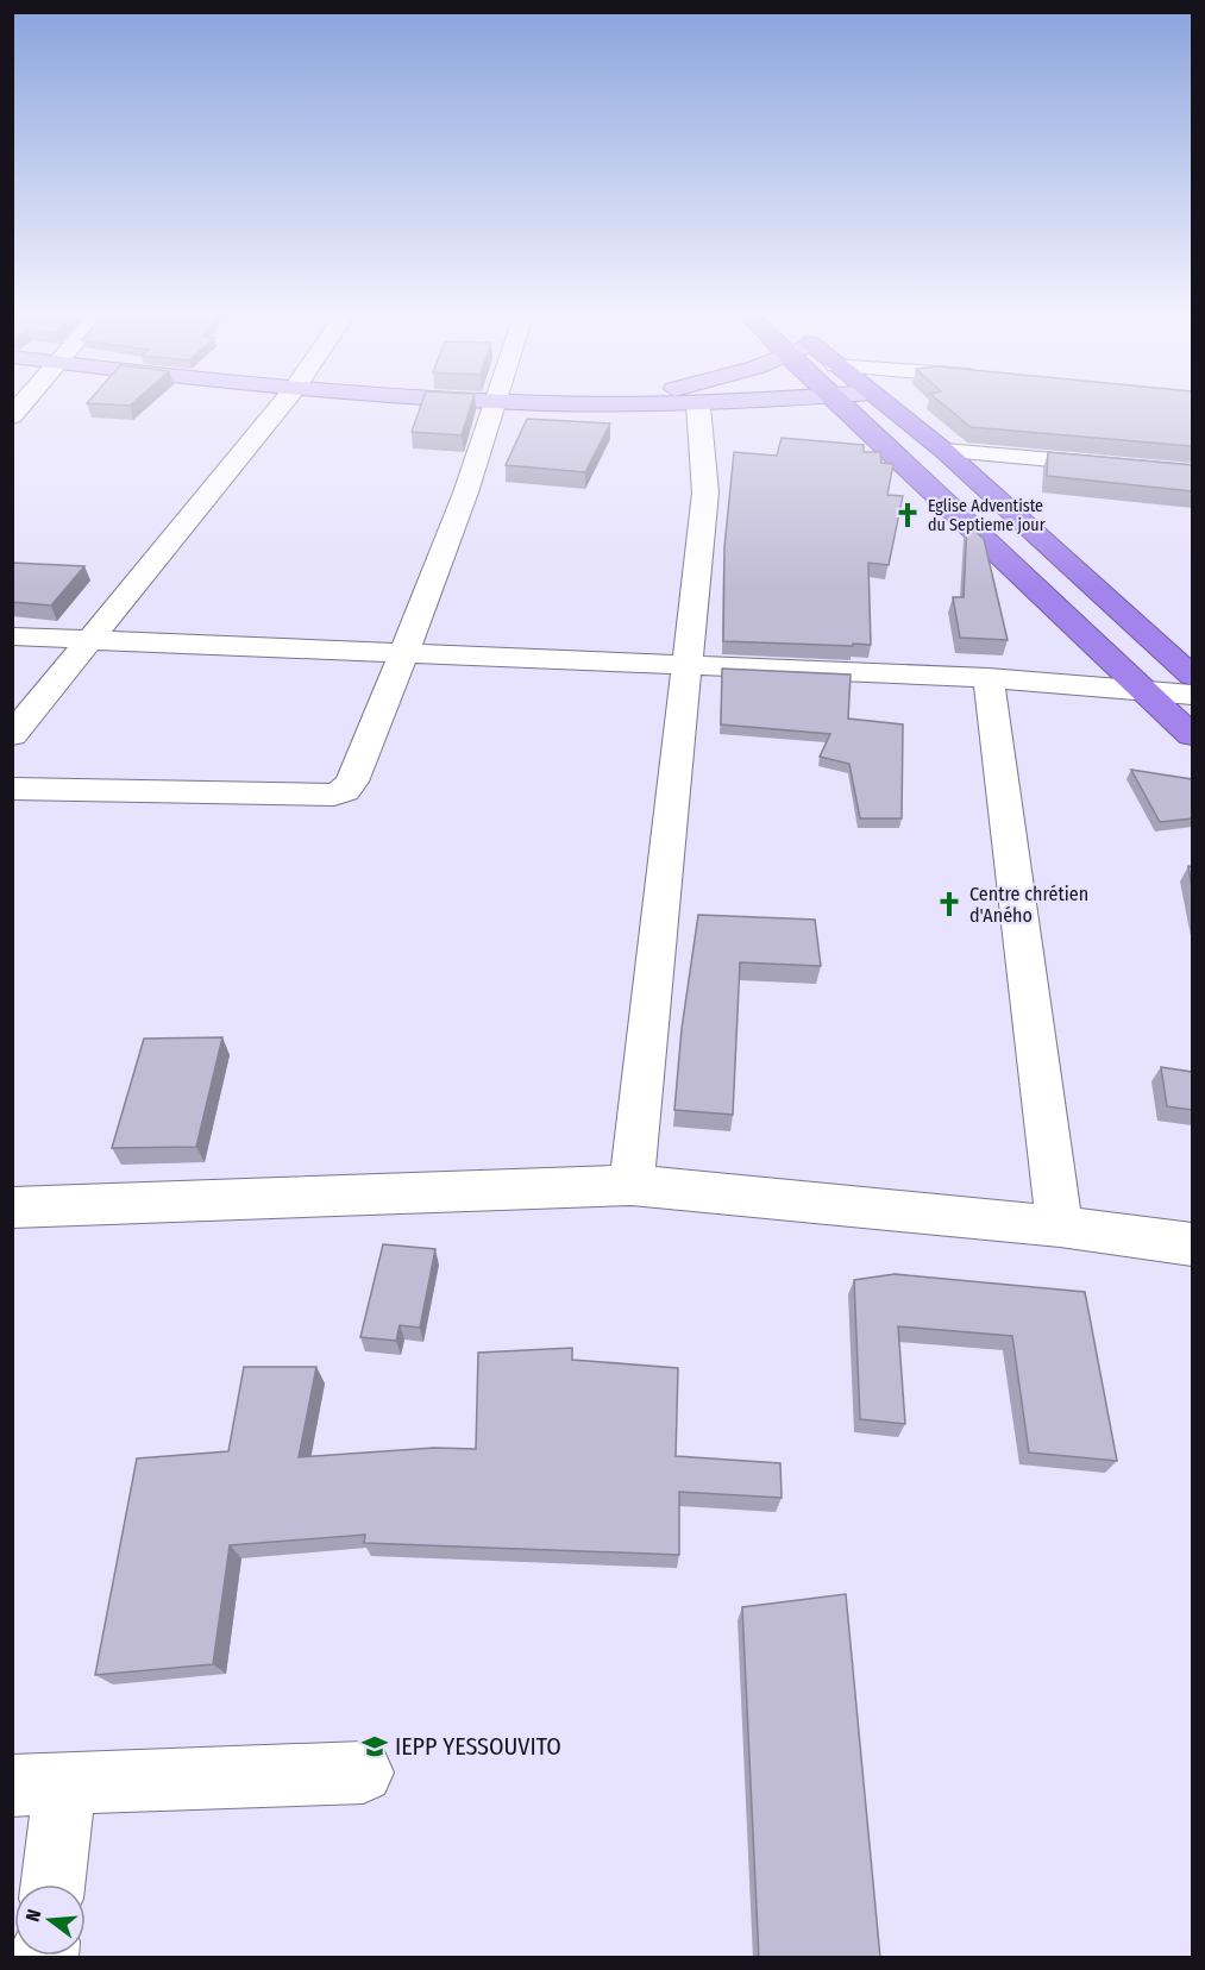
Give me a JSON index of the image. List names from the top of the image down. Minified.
{"places":{"church":["Eglise Adventiste du Septieme jour","Centre chrétien d'Aného"],"school or university":["IEPP YESSOUVITO"]},"north":"left"}
